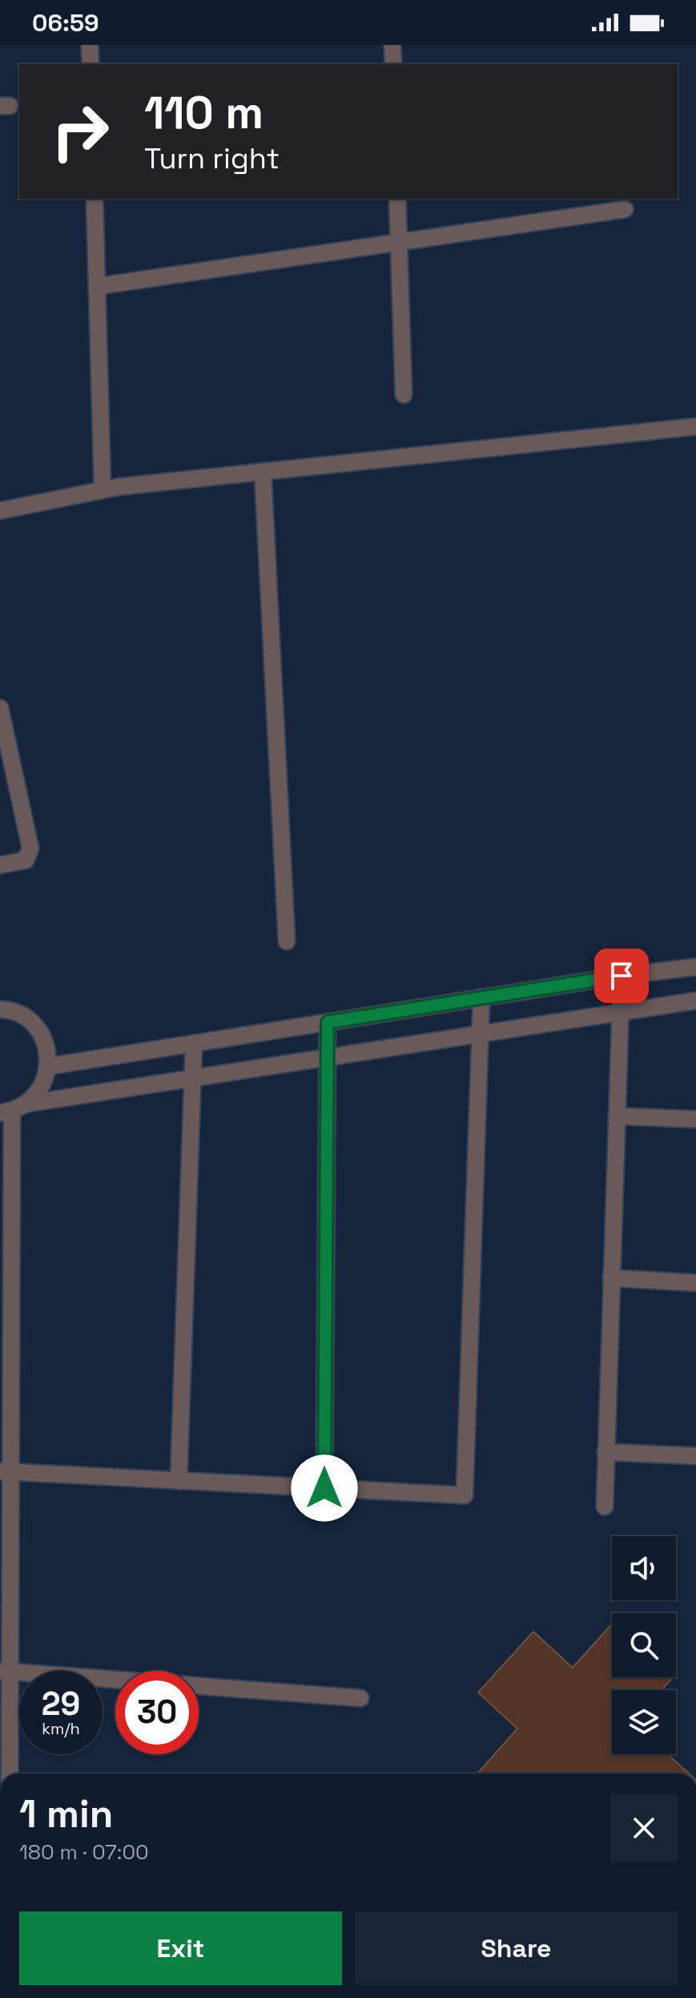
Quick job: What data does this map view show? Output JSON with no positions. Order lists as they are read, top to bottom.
{
  "page": {
    "status": "06:59",
    "turn": ["110 m", "Turn right"],
    "speed": "29 km/h",
    "limit": "30",
    "heading": ["1 min", "180 m · 07:00"],
    "buttons": ["Exit", "Share"]
  }
}
